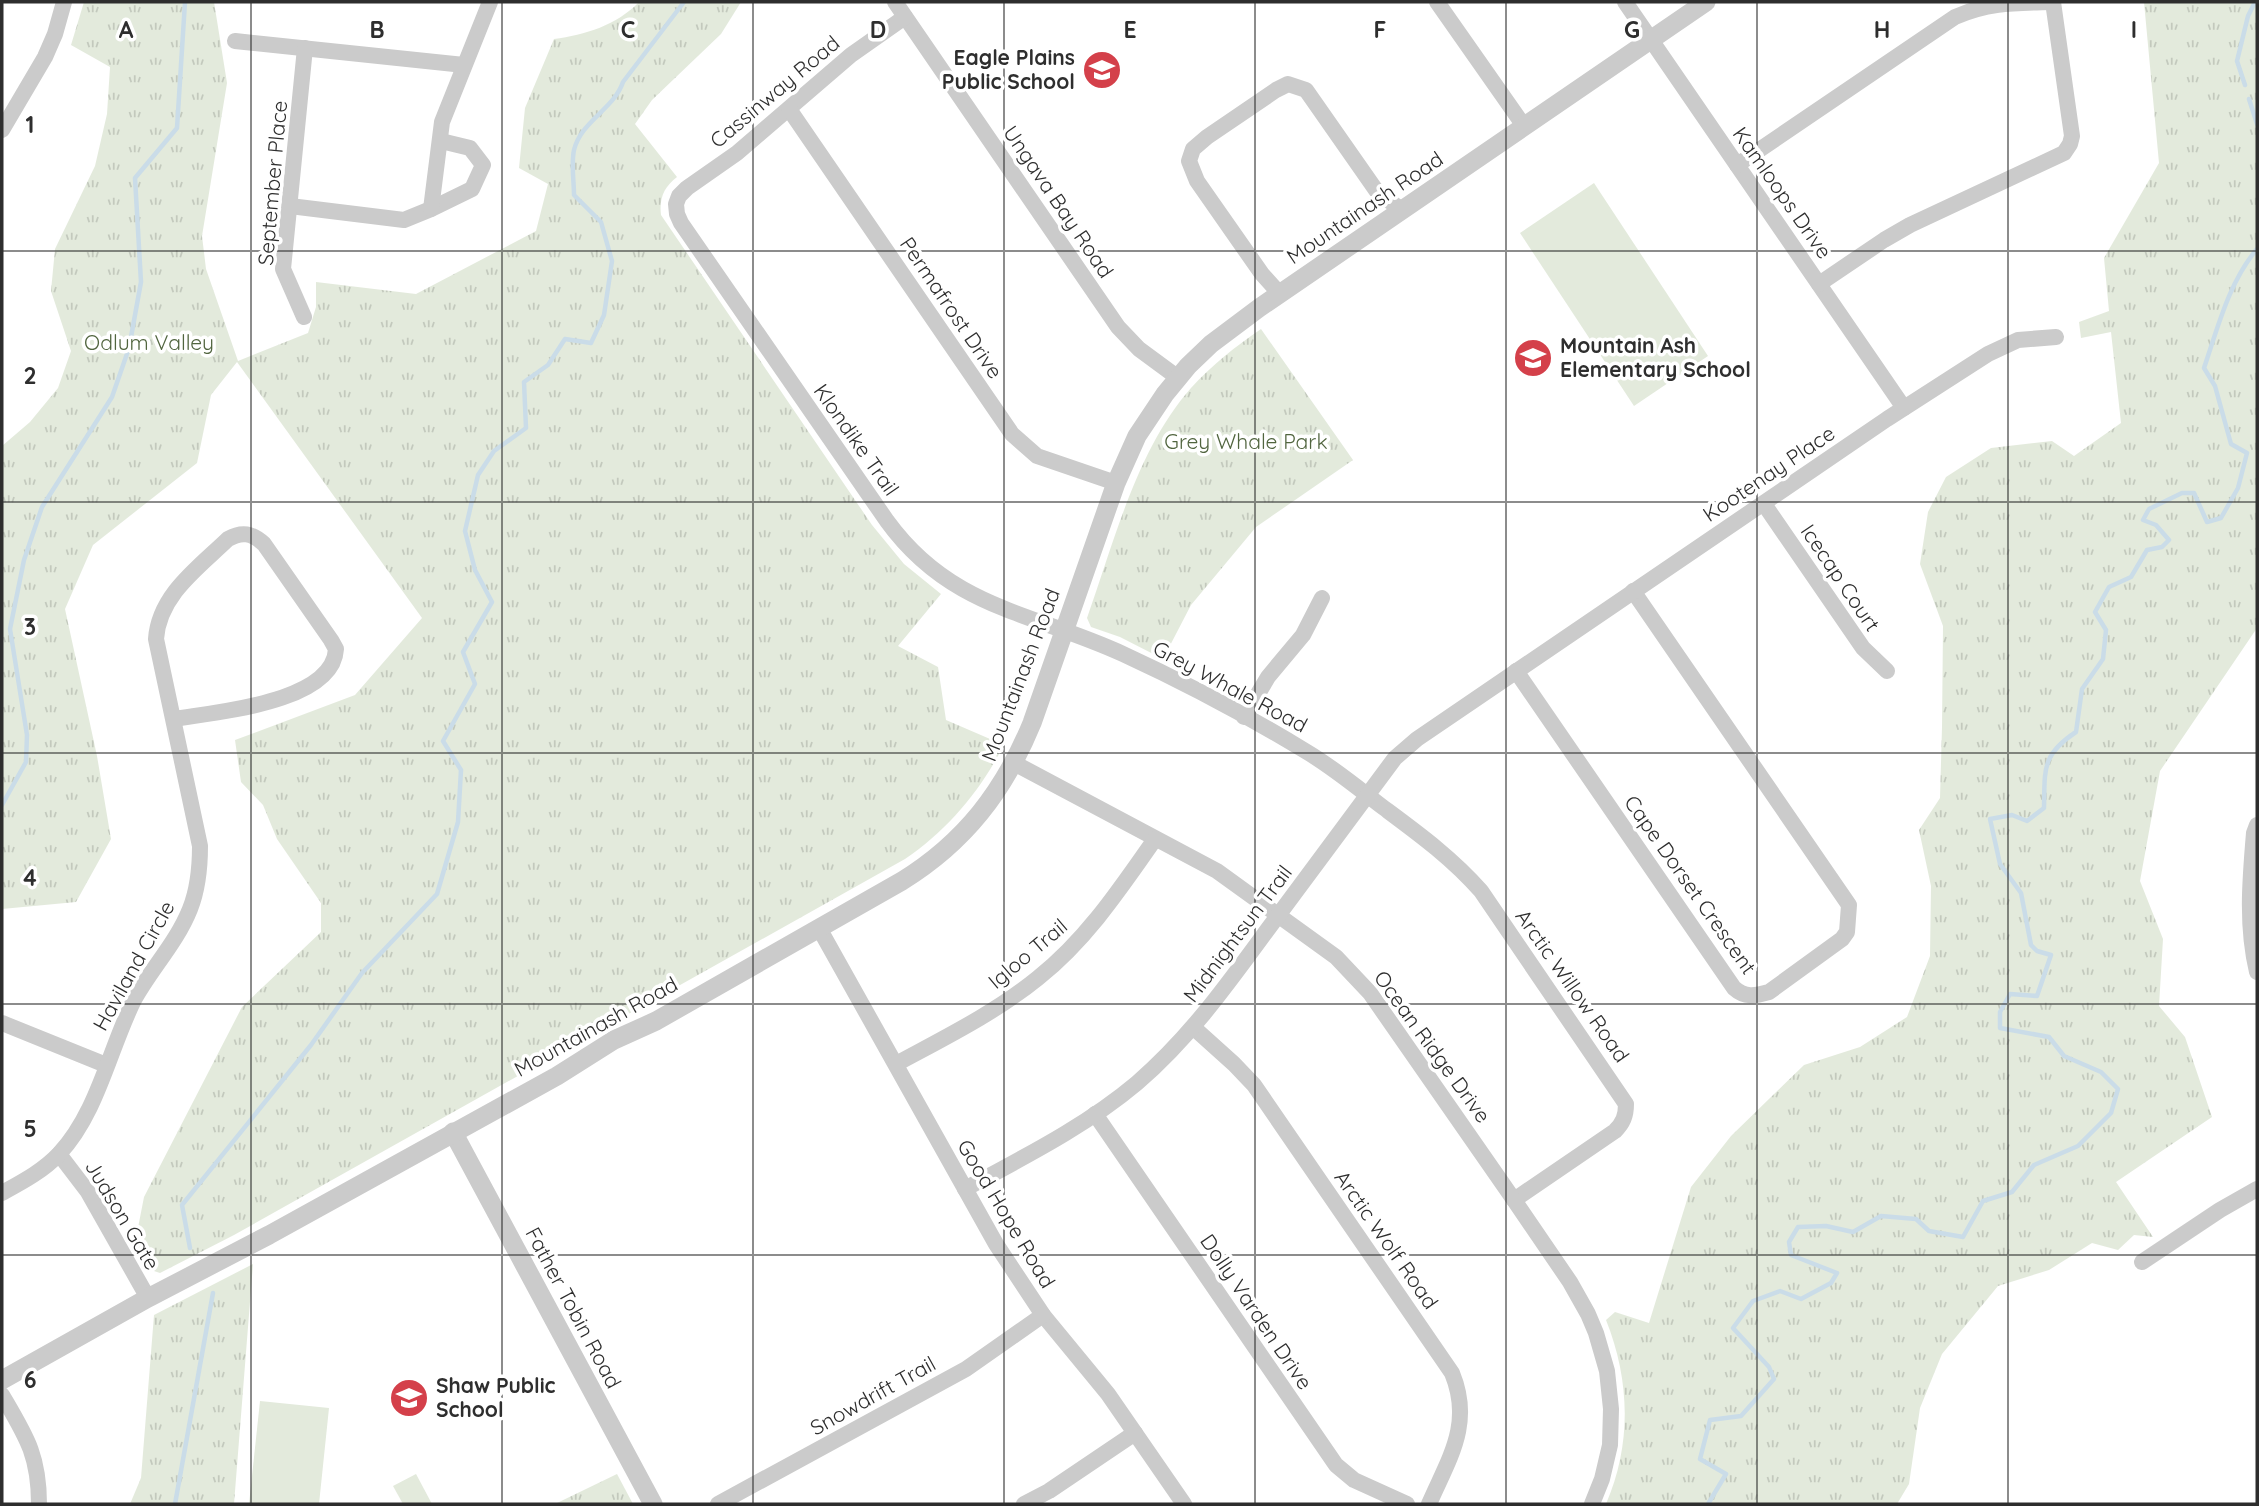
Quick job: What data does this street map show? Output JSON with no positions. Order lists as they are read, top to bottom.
{
  "streets": {
    "street": [
      "Cassinway Road",
      "September Place",
      "Kamloops Drive",
      "Ungava Bay Road",
      "Mountainash Road",
      "Permafrost Drive",
      "Klondike Trail",
      "Kootenay Place",
      "Icecap Court",
      "Grey Whale Road",
      "Cape Dorset Crescent",
      "Midnightsun Trail",
      "Igloo Trail",
      "Haviland Circle",
      "Arctic Willow Road",
      "Ocean Ridge Drive",
      "Good Hope Road",
      "Judson Gate",
      "Arctic Wolf Road",
      "Father Tobin Road",
      "Dolly Varden Drive",
      "Snowdrift Trail"
    ]
  },
  "crossings": [
    ["Cassinway Road", "Ungava Bay Road"],
    ["Cassinway Road", "Permafrost Drive"],
    ["Cassinway Road", "Klondike Trail"],
    ["Kamloops Drive", "Mountainash Road"],
    ["Kamloops Drive", "Kootenay Place"],
    ["Ungava Bay Road", "Mountainash Road"],
    ["Mountainash Road", "Permafrost Drive"],
    ["Mountainash Road", "Klondike Trail"],
    ["Mountainash Road", "Grey Whale Road"],
    ["Mountainash Road", "Ocean Ridge Drive"],
    ["Mountainash Road", "Good Hope Road"],
    ["Mountainash Road", "Judson Gate"],
    ["Mountainash Road", "Father Tobin Road"],
    ["Klondike Trail", "Grey Whale Road"],
    ["Kootenay Place", "Icecap Court"],
    ["Kootenay Place", "Cape Dorset Crescent"],
    ["Kootenay Place", "Midnightsun Trail"],
    ["Grey Whale Road", "Midnightsun Trail"],
    ["Grey Whale Road", "Arctic Willow Road"],
    ["Cape Dorset Crescent", "Midnightsun Trail"],
    ["Midnightsun Trail", "Arctic Willow Road"],
    ["Midnightsun Trail", "Ocean Ridge Drive"],
    ["Midnightsun Trail", "Good Hope Road"],
    ["Midnightsun Trail", "Arctic Wolf Road"],
    ["Midnightsun Trail", "Dolly Varden Drive"],
    ["Igloo Trail", "Ocean Ridge Drive"],
    ["Igloo Trail", "Good Hope Road"],
    ["Haviland Circle", "Judson Gate"],
    ["Arctic Willow Road", "Ocean Ridge Drive"],
    ["Good Hope Road", "Snowdrift Trail"]
  ],
  "parks": ["Odlum Valley", "Grey Whale Park"],
  "places": {
    "school or university": ["Eagle Plains Public School", "Mountain Ash Elementary School", "Shaw Public School"]
  },
  "grid": {
    "columns": [
      "A",
      "B",
      "C",
      "D",
      "E",
      "F",
      "G",
      "H",
      "I"
    ],
    "rows": [
      "1",
      "2",
      "3",
      "4",
      "5",
      "6"
    ]
  }
}
